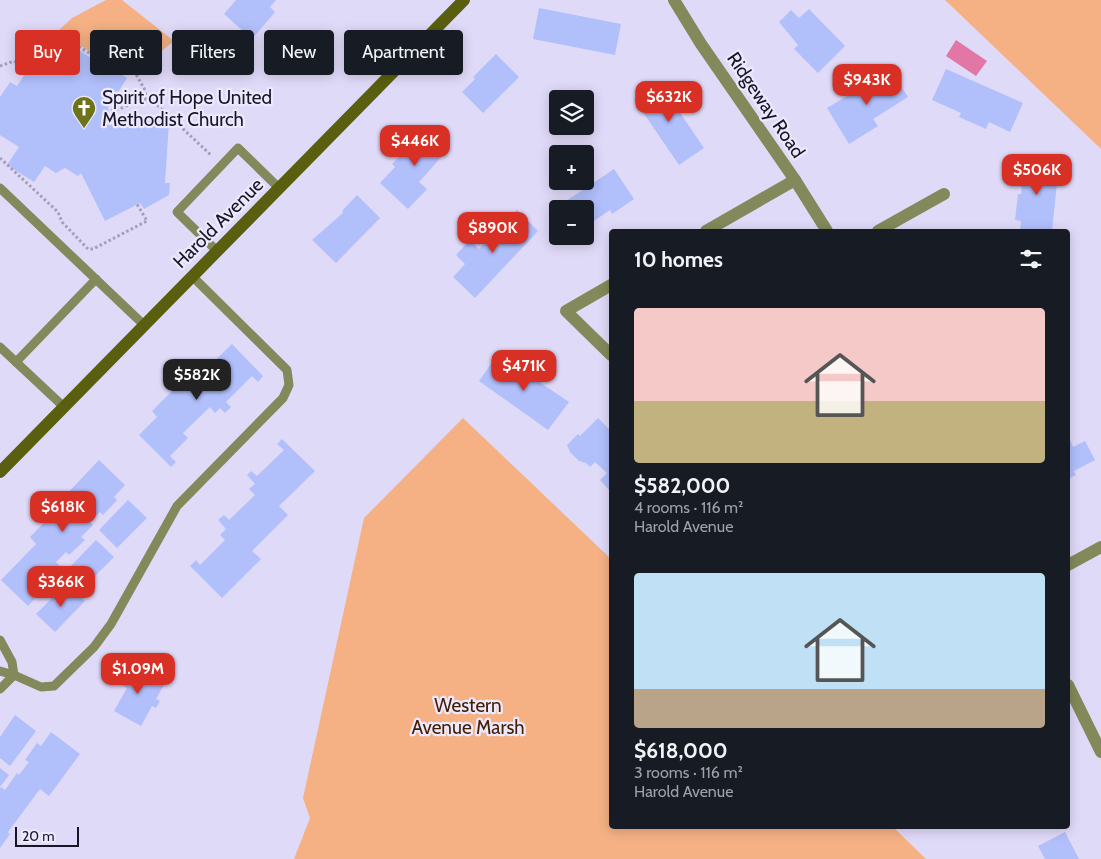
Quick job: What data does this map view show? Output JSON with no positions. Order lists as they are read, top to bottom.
{
  "streets": {
    "street": ["Ridgeway Road", "Harold Avenue"]
  },
  "parks": ["Western Avenue Marsh"],
  "places": {
    "church": ["Spirit of Hope United Methodist Church"]
  },
  "scale_bar": "20 m",
  "page": {
    "chip": [
      "Buy",
      "Rent",
      "Filters",
      "New",
      "Apartment"
    ],
    "price": [
      "$943K",
      "$632K",
      "$446K",
      "$506K",
      "$890K",
      "$471K",
      "$582K",
      "$618K",
      "$366K",
      "$1.09M"
    ],
    "map_buttons": ["+", "−"],
    "heading": "10 homes",
    "list": [
      {
        "name": "$582,000",
        "note": "4 rooms · 116 m² · Harold Avenue"
      },
      {
        "name": "$618,000",
        "note": "3 rooms · 116 m² · Harold Avenue"
      }
    ],
    "scale": "20 m"
  }
}
